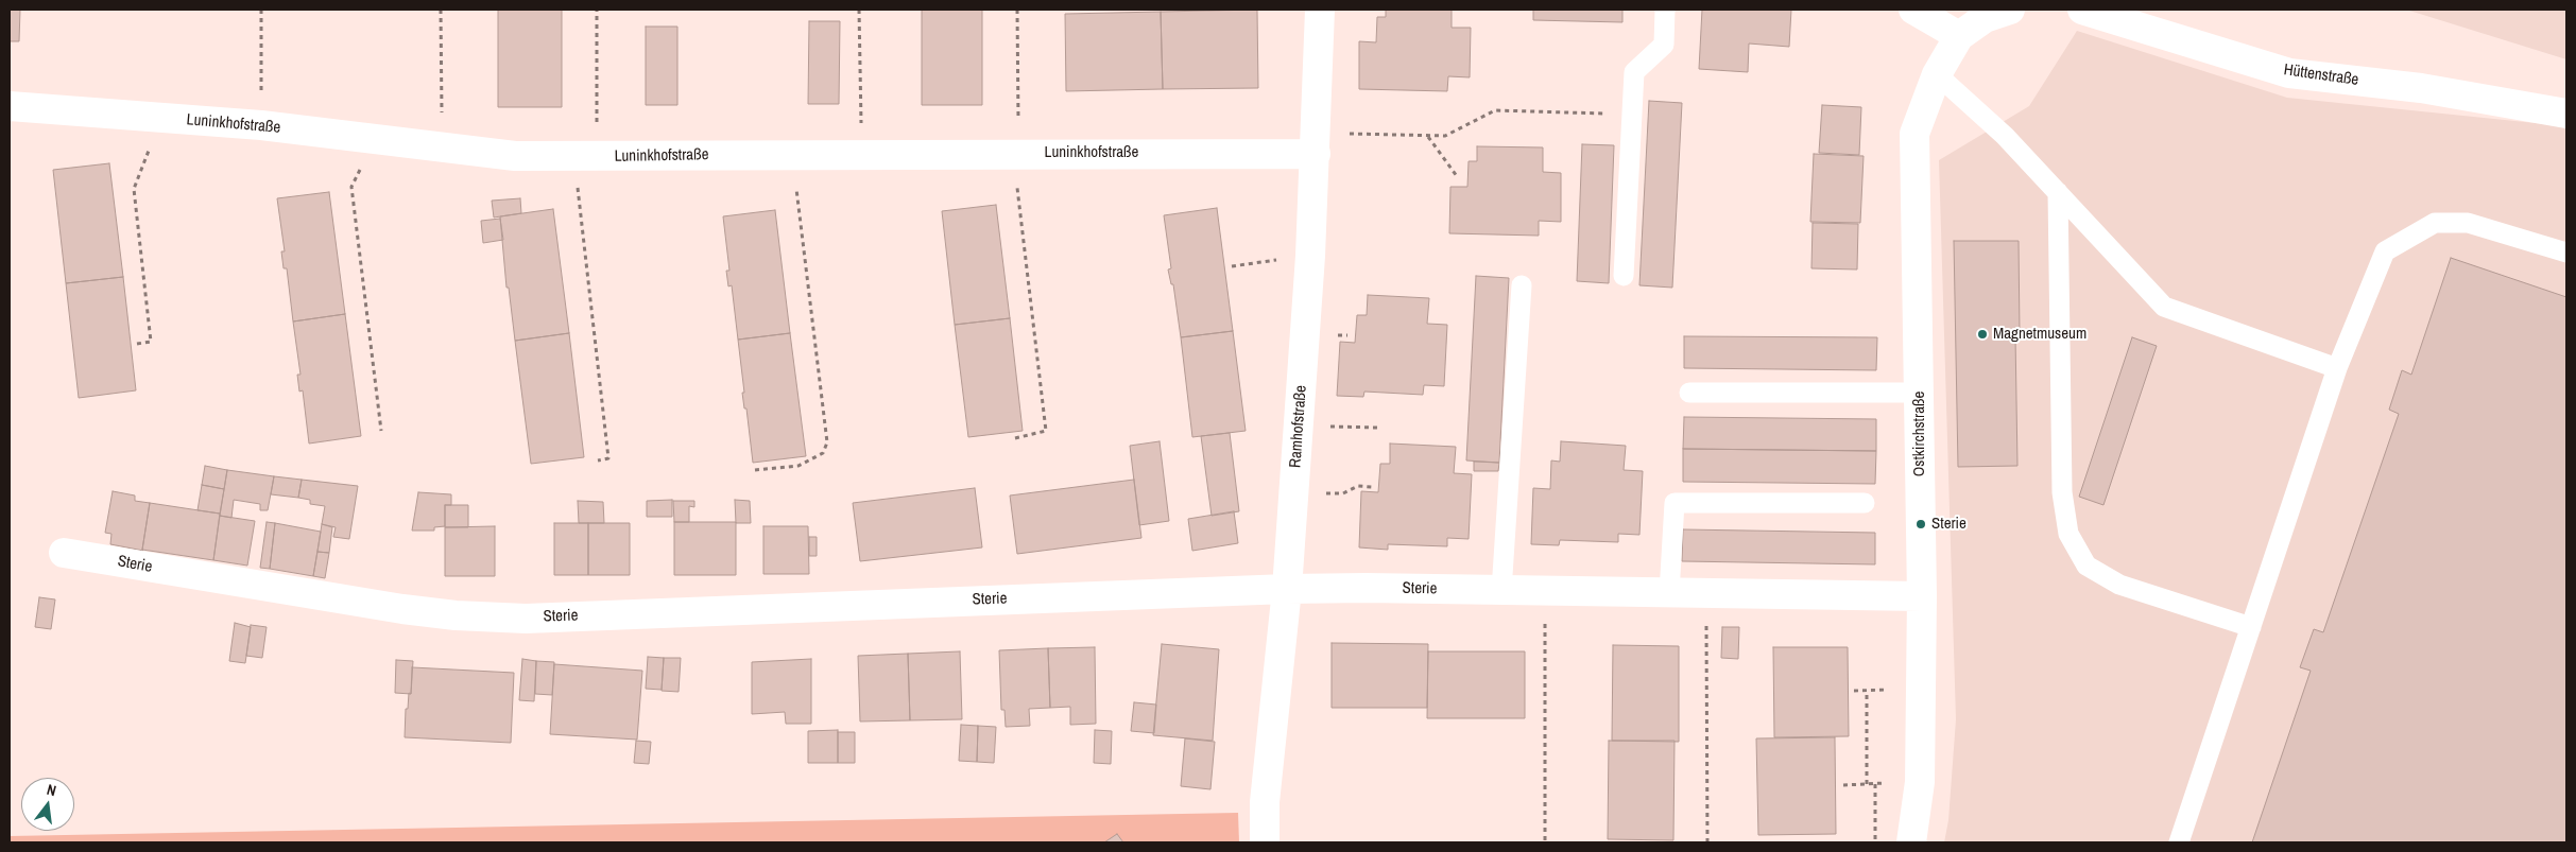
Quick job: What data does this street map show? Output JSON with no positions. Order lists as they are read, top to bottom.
{
  "streets": {
    "street": [
      "Hüttenstraße",
      "Luninkhofstraße",
      "Ramhofstraße",
      "Ostkirchstraße",
      "Sterie"
    ]
  },
  "crossings": [
    ["Luninkhofstraße", "Ramhofstraße"],
    ["Ramhofstraße", "Sterie"],
    ["Ostkirchstraße", "Sterie"]
  ],
  "places": ["Magnetmuseum", "Sterie"],
  "north": "top"
}
